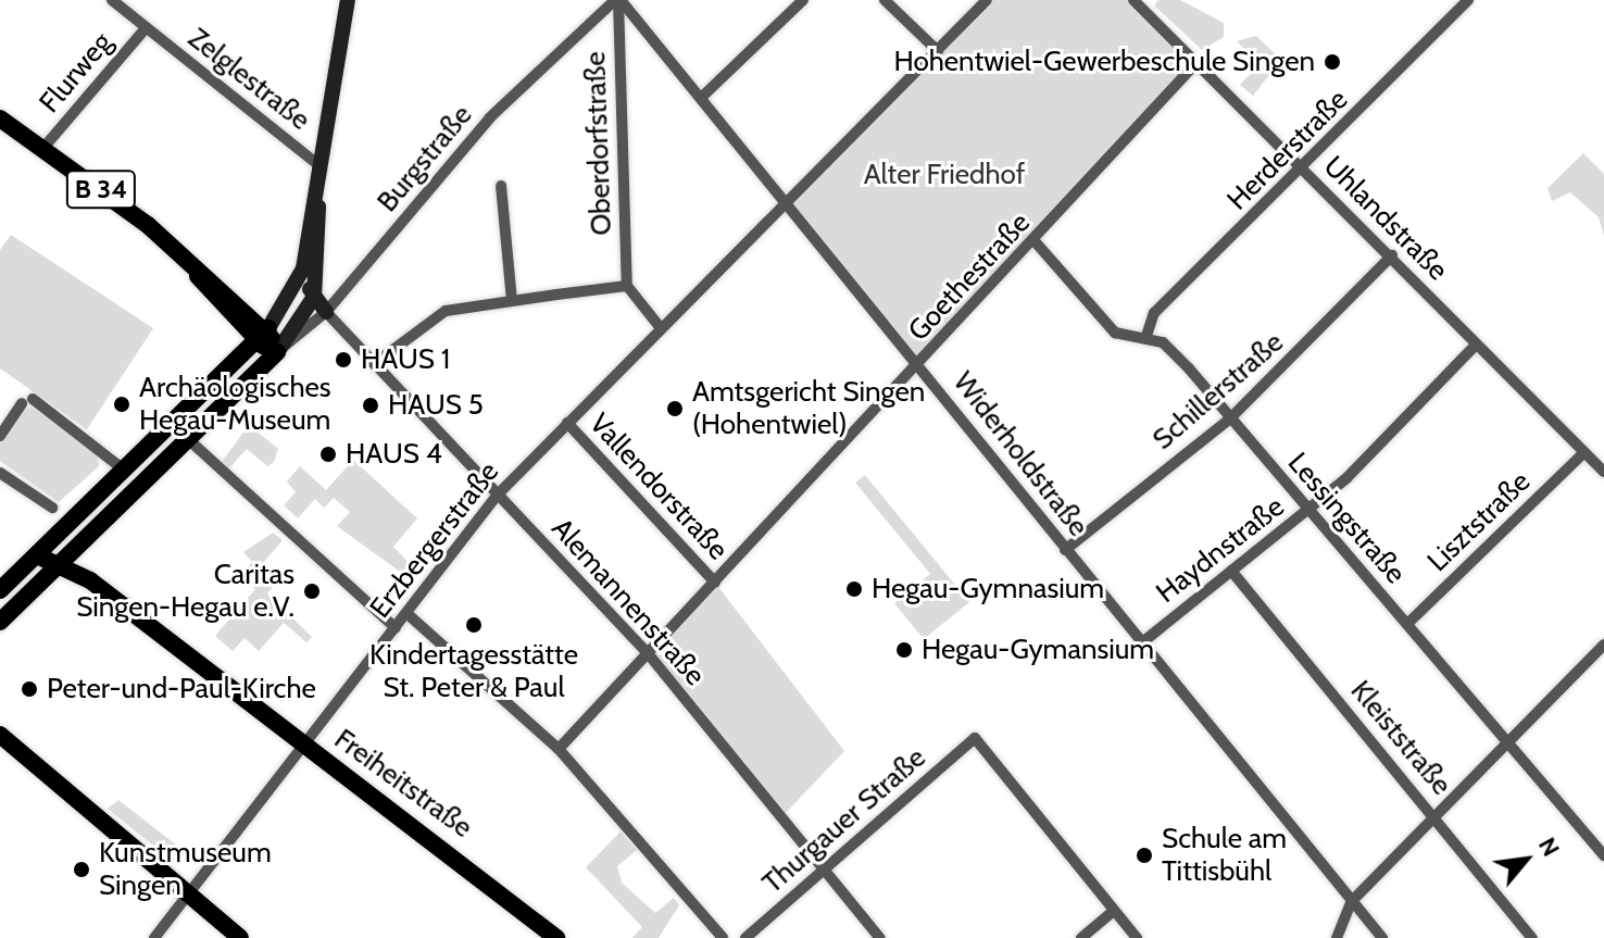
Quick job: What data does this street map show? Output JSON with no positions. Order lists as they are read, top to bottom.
{
  "streets": {
    "main road": ["B 34", "Freiheitstraße"],
    "street": [
      "Flurweg",
      "Zelglestraße",
      "Oberdorfstraße",
      "Herderstraße",
      "Burgstraße",
      "Uhlandstraße",
      "Goethestraße",
      "Schillerstraße",
      "Widerholdstraße",
      "Vallendorstraße",
      "Lessingstraße",
      "Lisztstraße",
      "Erzbergerstraße",
      "Haydnstraße",
      "Alemannenstraße",
      "Kleiststraße",
      "Thurgauer Straße"
    ]
  },
  "crossings": [
    ["Flurweg", "Zelglestraße"],
    ["Flurweg", "B 34"],
    ["Oberdorfstraße", "Burgstraße"],
    ["Oberdorfstraße", "Widerholdstraße"],
    ["Herderstraße", "Uhlandstraße"],
    ["Herderstraße", "Lessingstraße"],
    ["Burgstraße", "B 34"],
    ["Burgstraße", "Widerholdstraße"],
    ["Burgstraße", "Alemannenstraße"],
    ["Uhlandstraße", "Goethestraße"],
    ["Uhlandstraße", "Schillerstraße"],
    ["Uhlandstraße", "Lisztstraße"],
    ["Uhlandstraße", "Haydnstraße"],
    ["Goethestraße", "Widerholdstraße"],
    ["Goethestraße", "Vallendorstraße"],
    ["Goethestraße", "Lessingstraße"],
    ["Goethestraße", "Alemannenstraße"],
    ["Schillerstraße", "Widerholdstraße"],
    ["Schillerstraße", "Lessingstraße"],
    ["Widerholdstraße", "Erzbergerstraße"],
    ["Widerholdstraße", "Haydnstraße"],
    ["Vallendorstraße", "Erzbergerstraße"],
    ["Lessingstraße", "Lisztstraße"],
    ["Lessingstraße", "Haydnstraße"],
    ["Erzbergerstraße", "Alemannenstraße"],
    ["Erzbergerstraße", "Freiheitstraße"],
    ["Haydnstraße", "Kleiststraße"],
    ["Alemannenstraße", "Thurgauer Straße"]
  ],
  "parks": ["Alter Friedhof"],
  "places": [
    "Hohentwiel-Gewerbeschule Singen",
    "HAUS 1",
    "Archäologisches Hegau-Museum",
    "HAUS 5",
    "Amtsgericht Singen (Hohentwiel)",
    "HAUS 4",
    "Hegau-Gymnasium",
    "Caritas Singen-Hegau e.V.",
    "Kindertagesstätte St. Peter & Paul",
    "Hegau-Gymansium",
    "Peter-und-Paul-Kirche",
    "Schule am Tittisbühl",
    "Kunstmuseum Singen"
  ],
  "north": "top right"
}
